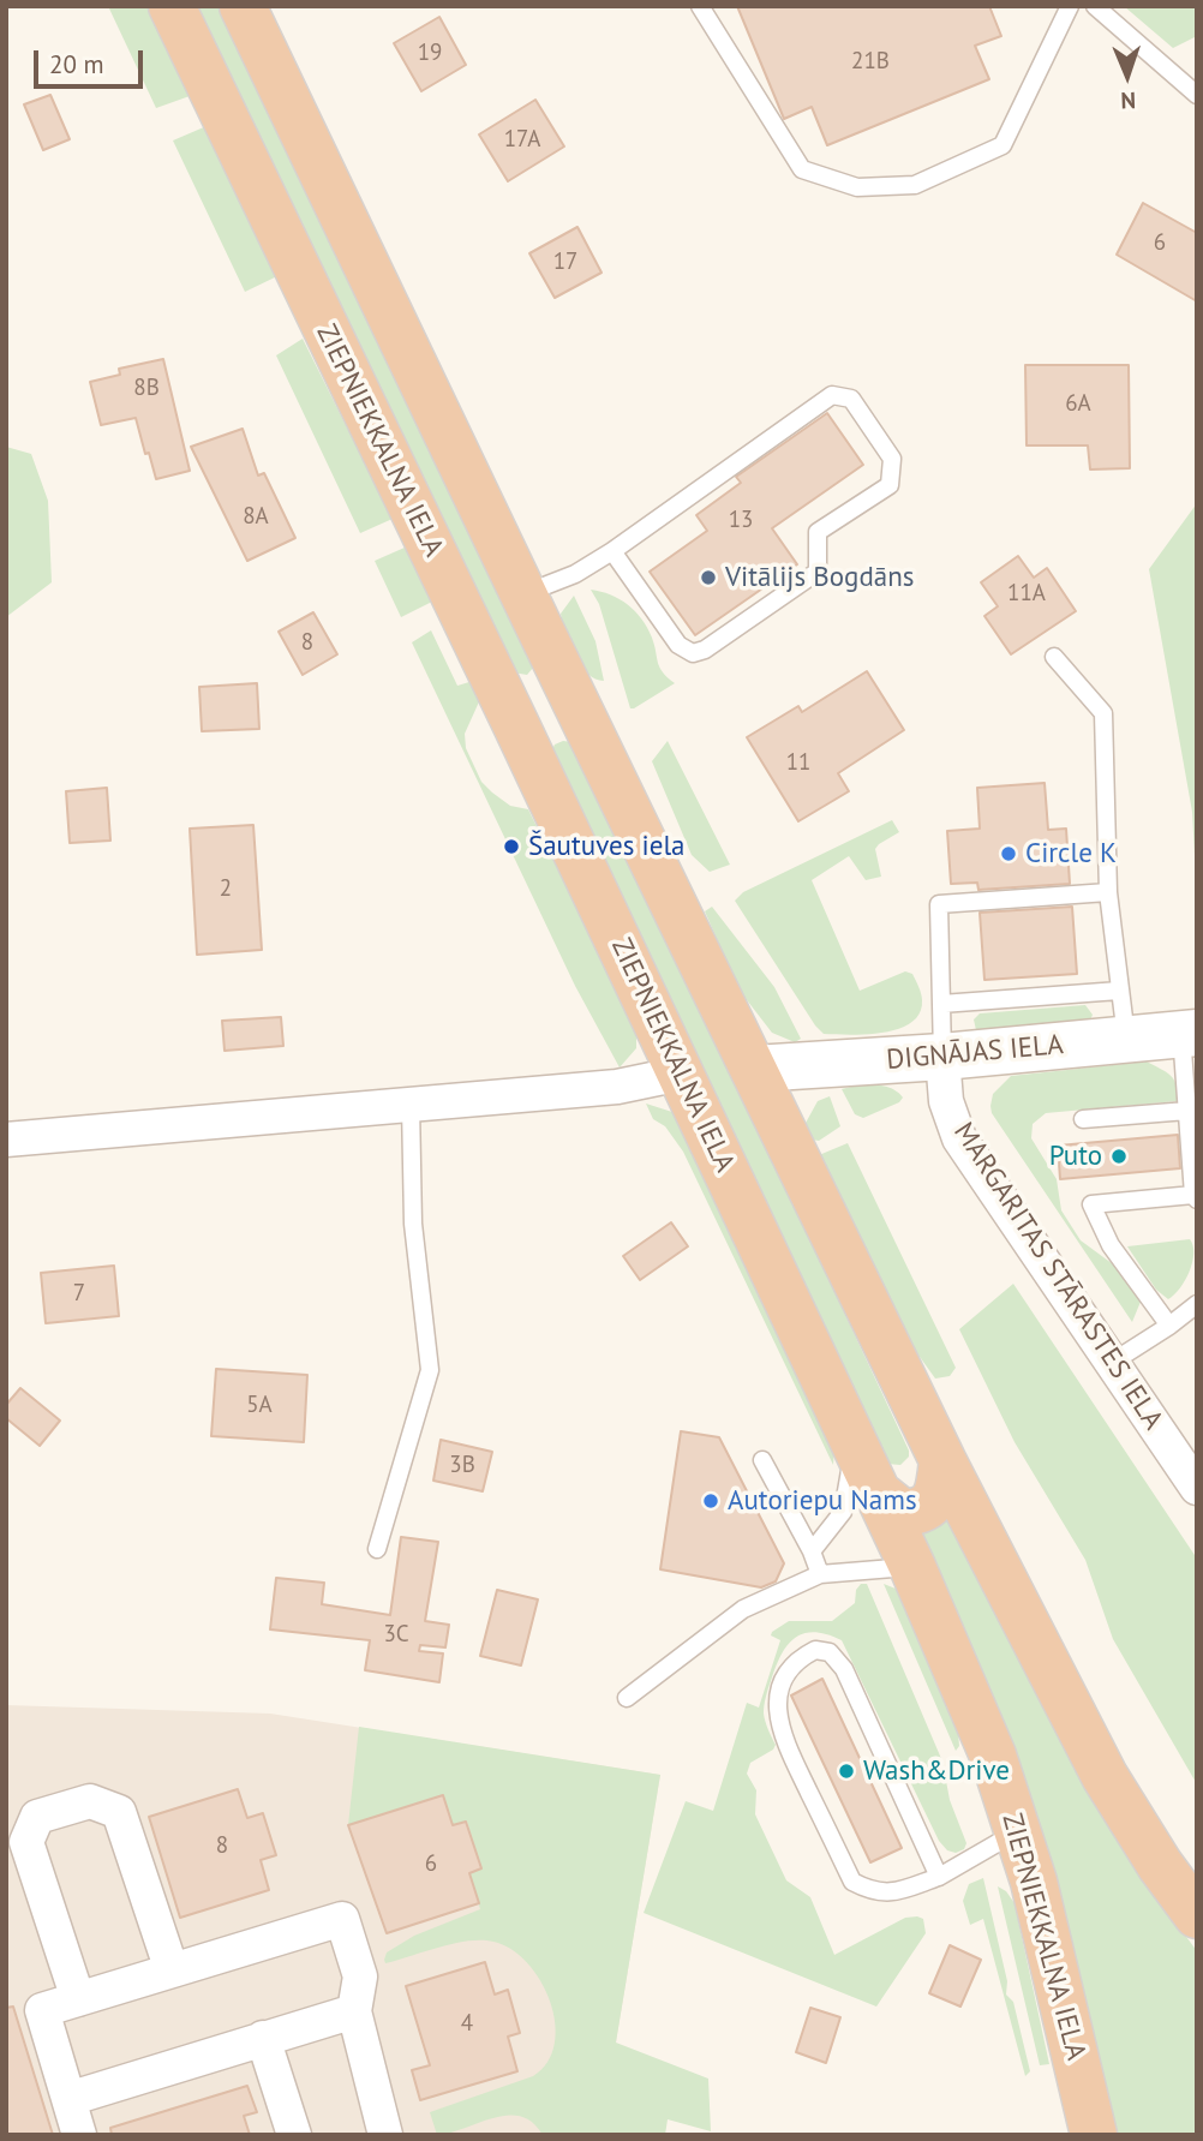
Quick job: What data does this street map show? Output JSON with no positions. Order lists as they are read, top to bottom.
{
  "streets": {
    "highway": ["ZIEPNIEKKALNA IELA"],
    "main road": ["DIGNĀJAS IELA"],
    "street": ["MARGARITAS STĀRASTES IELA"]
  },
  "crossings": [
    ["DIGNĀJAS IELA", "MARGARITAS STĀRASTES IELA"]
  ],
  "places": [
    "Vitālijs Bogdāns",
    "Šautuves iela",
    "Circle K",
    "Puto",
    "Autoriepu Nams",
    "Wash&Drive"
  ],
  "house_numbers": [
    "19",
    "21B",
    "17A",
    "6",
    "17",
    "8B",
    "6A",
    "8A",
    "13",
    "11A",
    "8",
    "11",
    "2",
    "7",
    "5A",
    "3B",
    "3C",
    "8",
    "6",
    "4"
  ],
  "scale_bar": "20 m",
  "north": "bottom"
}
